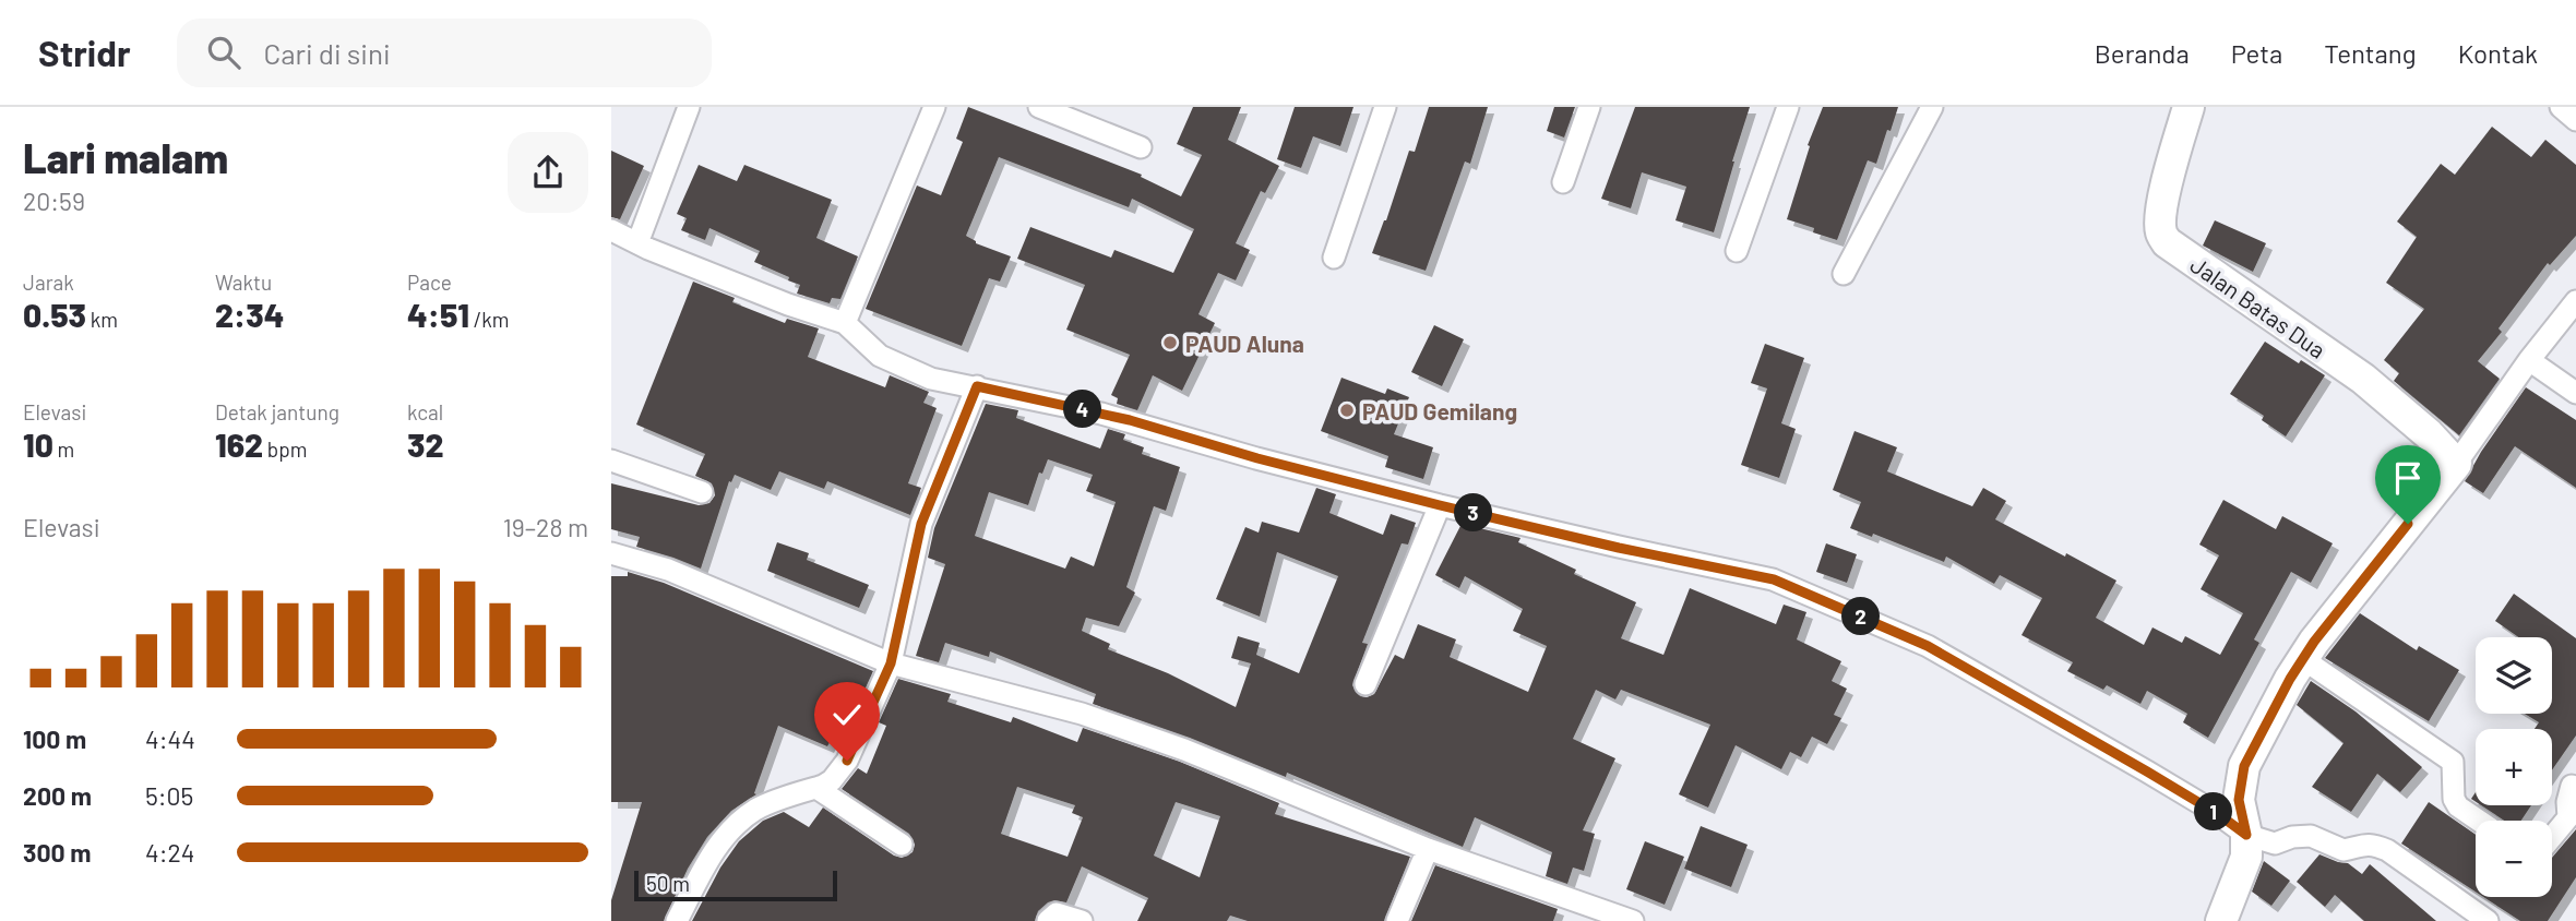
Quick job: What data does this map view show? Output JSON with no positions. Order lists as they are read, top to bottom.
{
  "streets": {
    "street": ["Jalan Batas Dua"]
  },
  "places": ["PAUD Aluna", "PAUD Gemilang"],
  "scale_bar": "50 m",
  "page": {
    "header": "Stridr",
    "search": "Cari di sini",
    "nav": [
      "Beranda",
      "Peta",
      "Tentang",
      "Kontak"
    ],
    "heading": ["Lari malam", "20:59"],
    "stats": [
      ["Jarak", "0.53 km"],
      ["Waktu", "2:34"],
      ["Pace", "4:51 /km"],
      ["Elevasi", "10 m"],
      ["Detak jantung", "162 bpm"],
      ["kcal", "32"]
    ],
    "pins": [
      "4",
      "3",
      "2",
      "1"
    ],
    "chart": ["Elevasi", "19–28 m"],
    "map_buttons": ["+", "−"],
    "list": [
      {
        "name": "100 m",
        "note": "4:44"
      },
      {
        "name": "200 m",
        "note": "5:05"
      },
      {
        "name": "300 m",
        "note": "4:24"
      }
    ],
    "scale": "50 m"
  }
}
